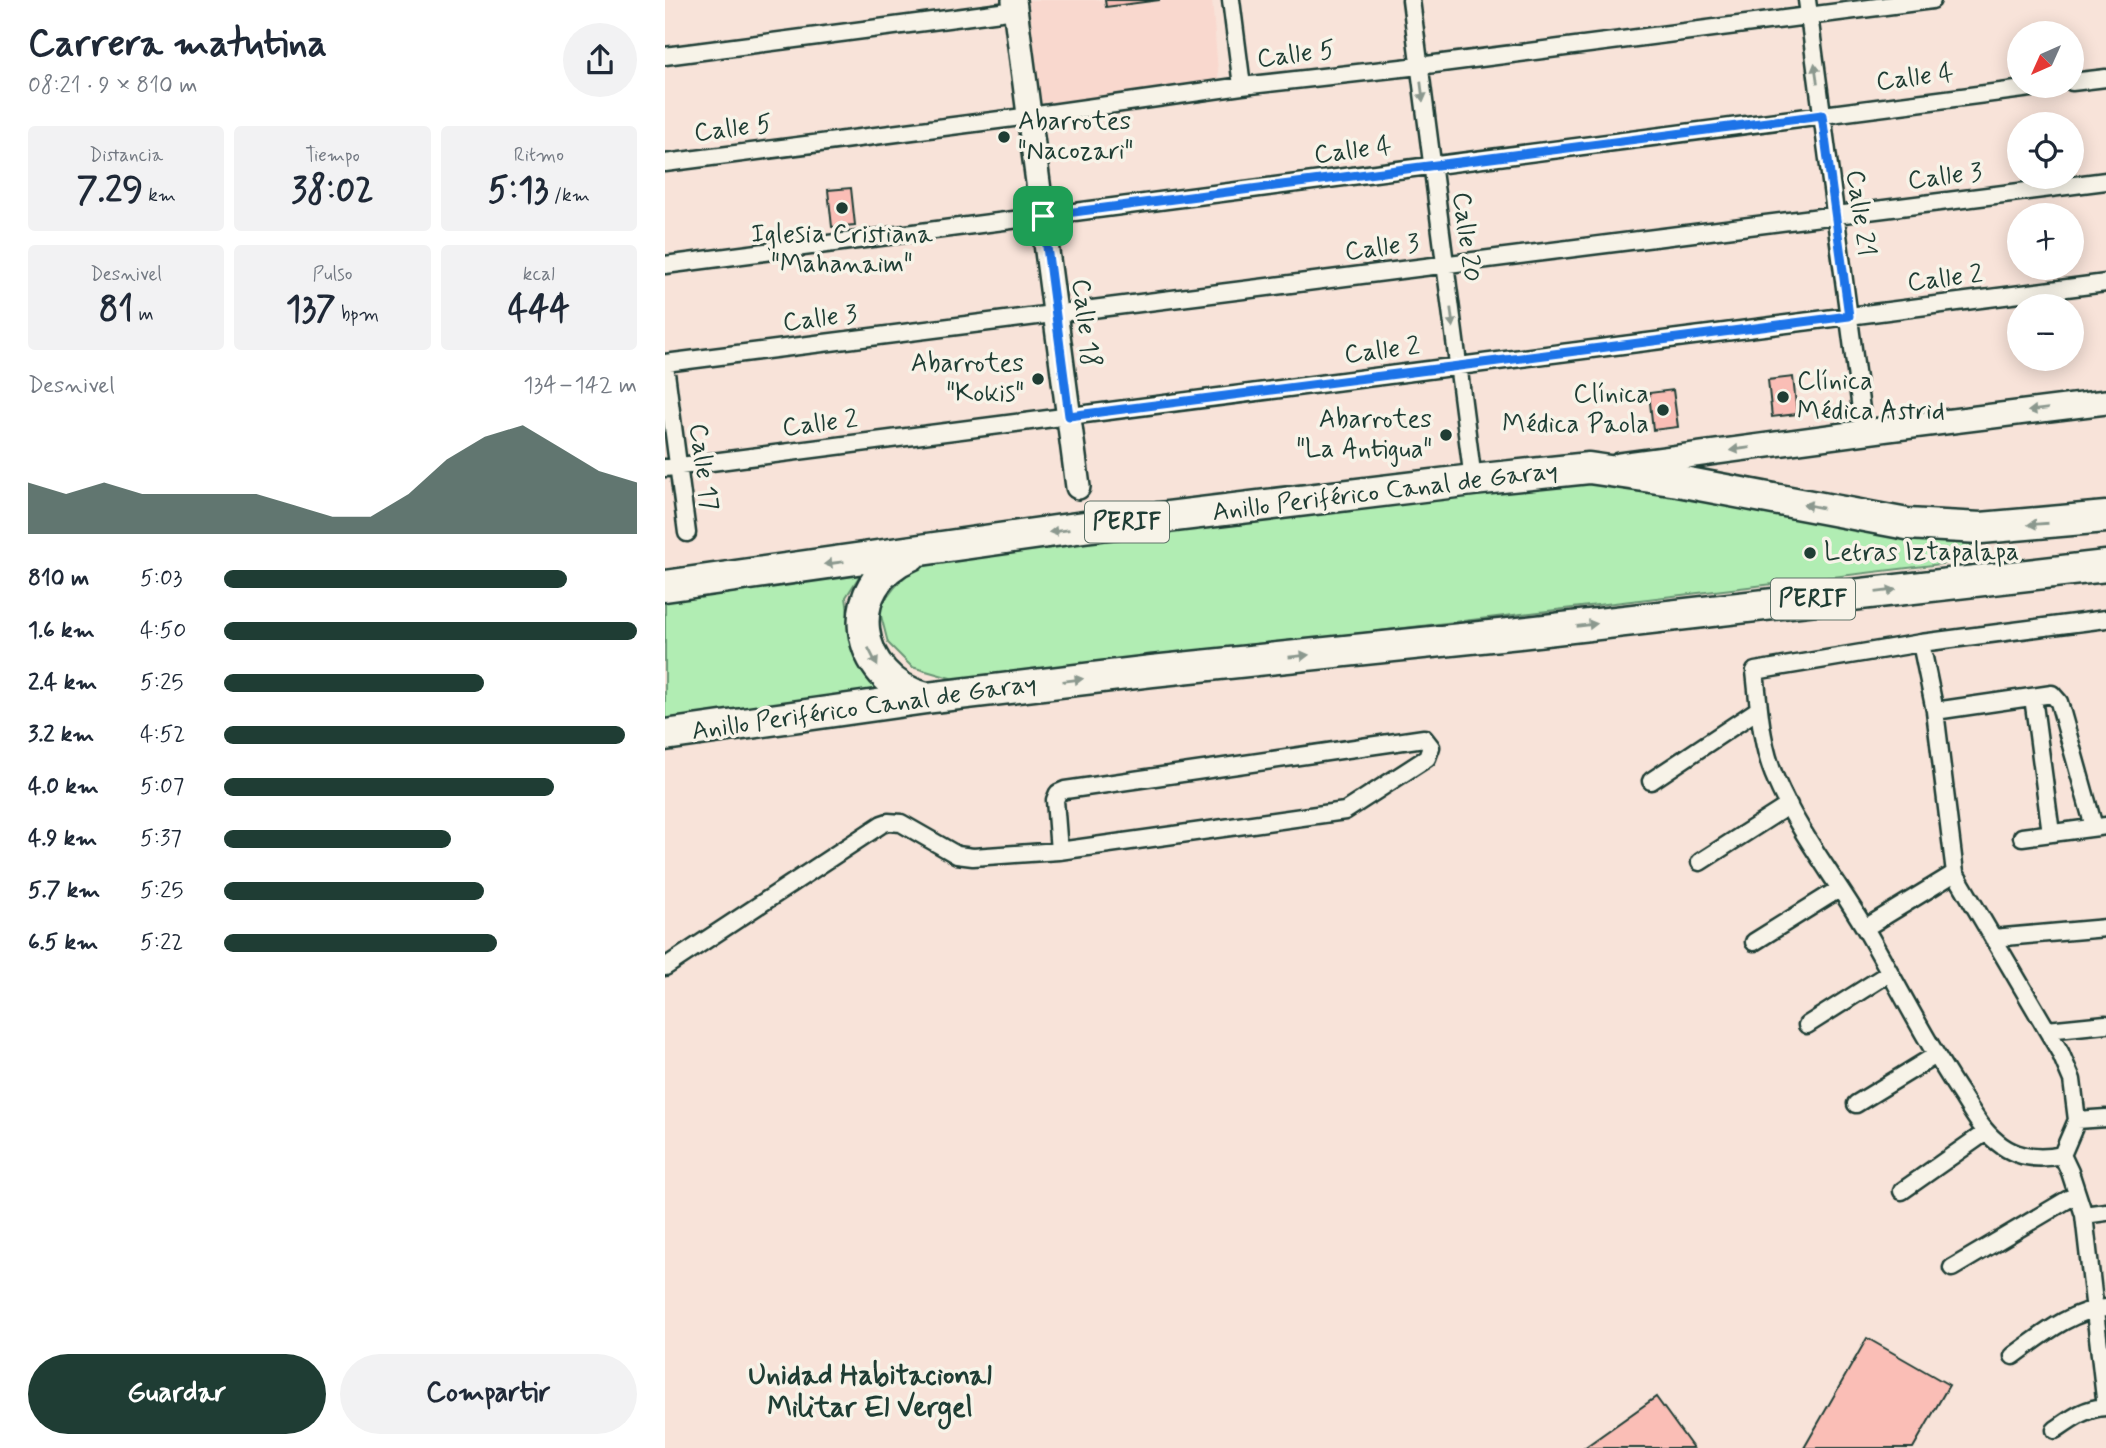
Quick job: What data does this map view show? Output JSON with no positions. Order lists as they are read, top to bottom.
{
  "streets": {
    "highway": ["Anillo Periférico Canal de Garay", "PERIF"],
    "main road": ["Calle 18"],
    "street": [
      "Calle 5",
      "Calle 4",
      "Calle 3",
      "Calle 21",
      "Calle 20",
      "Calle 2",
      "Calle 17"
    ]
  },
  "crossings": [
    ["Calle 5", "Calle 21"],
    ["Calle 5", "Calle 20"],
    ["Calle 5", "Calle 18"],
    ["Calle 4", "Calle 21"],
    ["Calle 4", "Calle 20"],
    ["Calle 4", "Calle 18"],
    ["Calle 3", "Calle 21"],
    ["Calle 3", "Calle 20"],
    ["Calle 3", "Calle 18"],
    ["Calle 3", "Calle 17"],
    ["Calle 21", "Calle 2"],
    ["Calle 21", "Anillo Periférico Canal de Garay"],
    ["Calle 20", "Calle 2"],
    ["Calle 20", "Anillo Periférico Canal de Garay"],
    ["Calle 2", "Calle 18"],
    ["Calle 2", "Calle 17"],
    ["Anillo Periférico Canal de Garay", "PERIF"]
  ],
  "one_way": ["Calle 20"],
  "districts": ["Unidad Habitacional Militar El Vergel"],
  "places": [
    "Abarrotes \"Nacozari\"",
    "Iglesia Cristiana \"Mahanaim\"",
    "Abarrotes \"Kokis\"",
    "Clínica Médica Astrid",
    "Clínica Médica Paola",
    "Abarrotes \"La Antigua\"",
    "Letras Iztapalapa"
  ],
  "north": "bottom left",
  "page": {
    "heading": ["Carrera matutina", "08:21 · 9 × 810 m"],
    "map_buttons": ["+", "−"],
    "stats": [
      ["Distancia", "7.29 km"],
      ["Tiempo", "38:02"],
      ["Ritmo", "5:13 /km"],
      ["Desnivel", "81 m"],
      ["Pulso", "137 bpm"],
      ["kcal", "444"]
    ],
    "chart": ["Desnivel", "134–142 m"],
    "list": [
      {
        "name": "810 m",
        "note": "5:03"
      },
      {
        "name": "1.6 km",
        "note": "4:50"
      },
      {
        "name": "2.4 km",
        "note": "5:25"
      },
      {
        "name": "3.2 km",
        "note": "4:52"
      },
      {
        "name": "4.0 km",
        "note": "5:07"
      },
      {
        "name": "4.9 km",
        "note": "5:37"
      },
      {
        "name": "5.7 km",
        "note": "5:25"
      },
      {
        "name": "6.5 km",
        "note": "5:22"
      }
    ],
    "buttons": ["Guardar", "Compartir"]
  }
}
